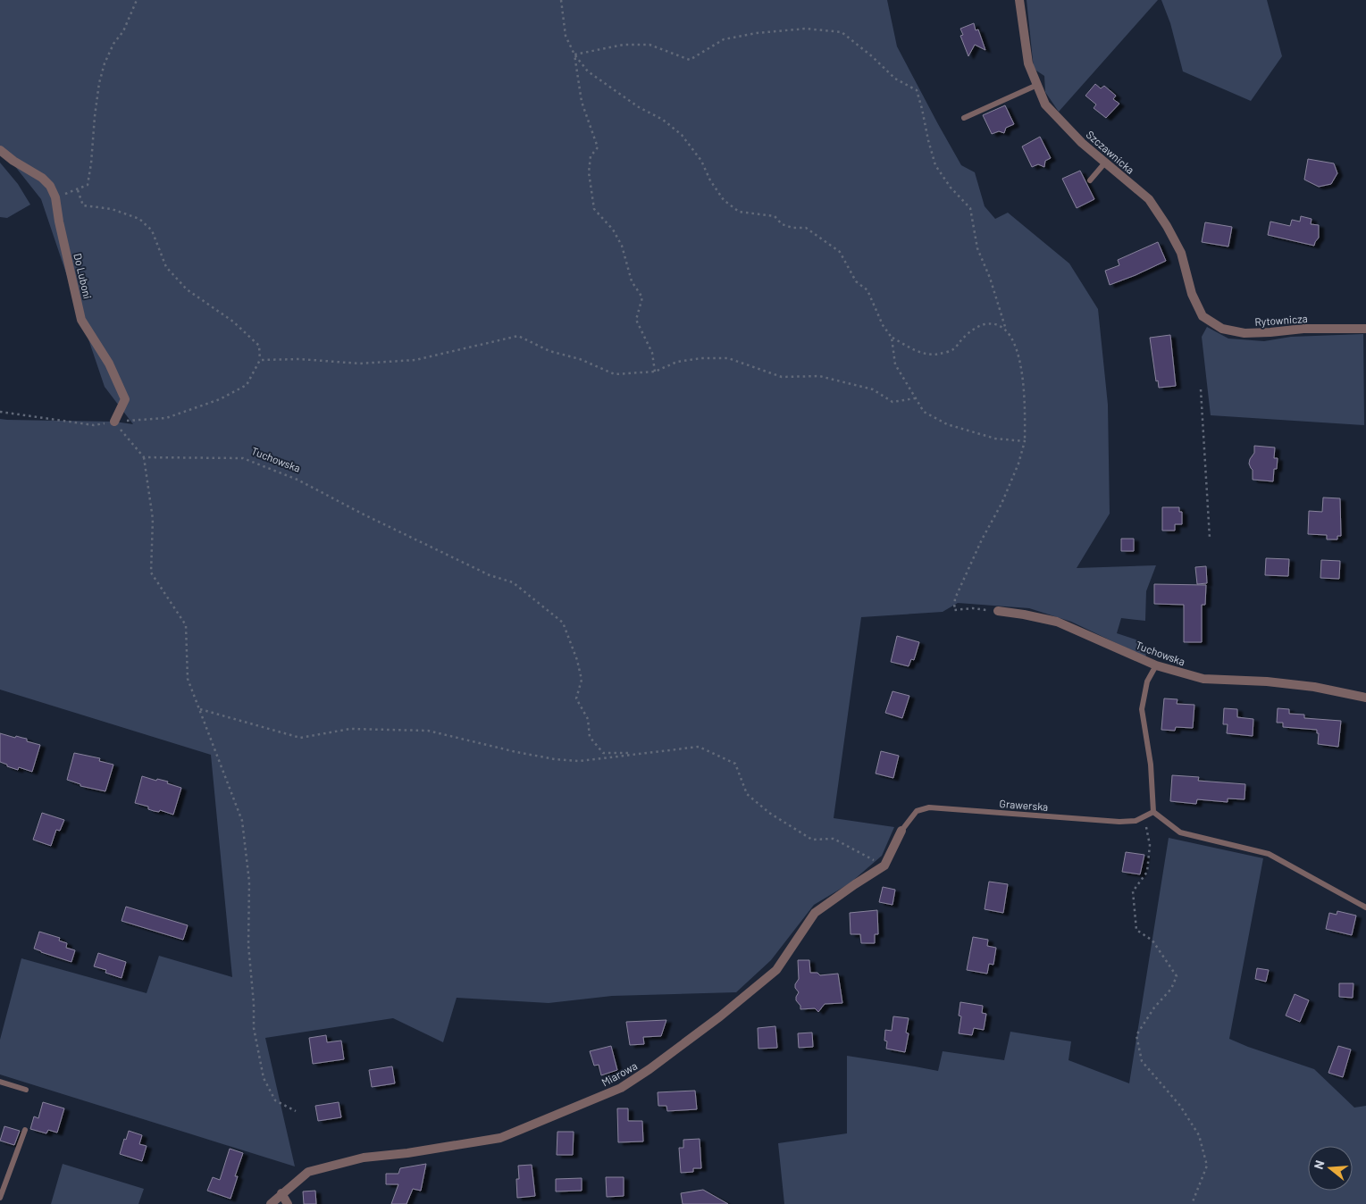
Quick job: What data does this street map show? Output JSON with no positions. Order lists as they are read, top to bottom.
{
  "streets": {
    "street": [
      "Szczawnicka",
      "Do Luboni",
      "Rytownicza",
      "Tuchowska",
      "Miarowa"
    ],
    "lane": ["Grawerska"]
  },
  "crossings": [
    ["Szczawnicka", "Rytownicza"]
  ],
  "north": "left"
}
